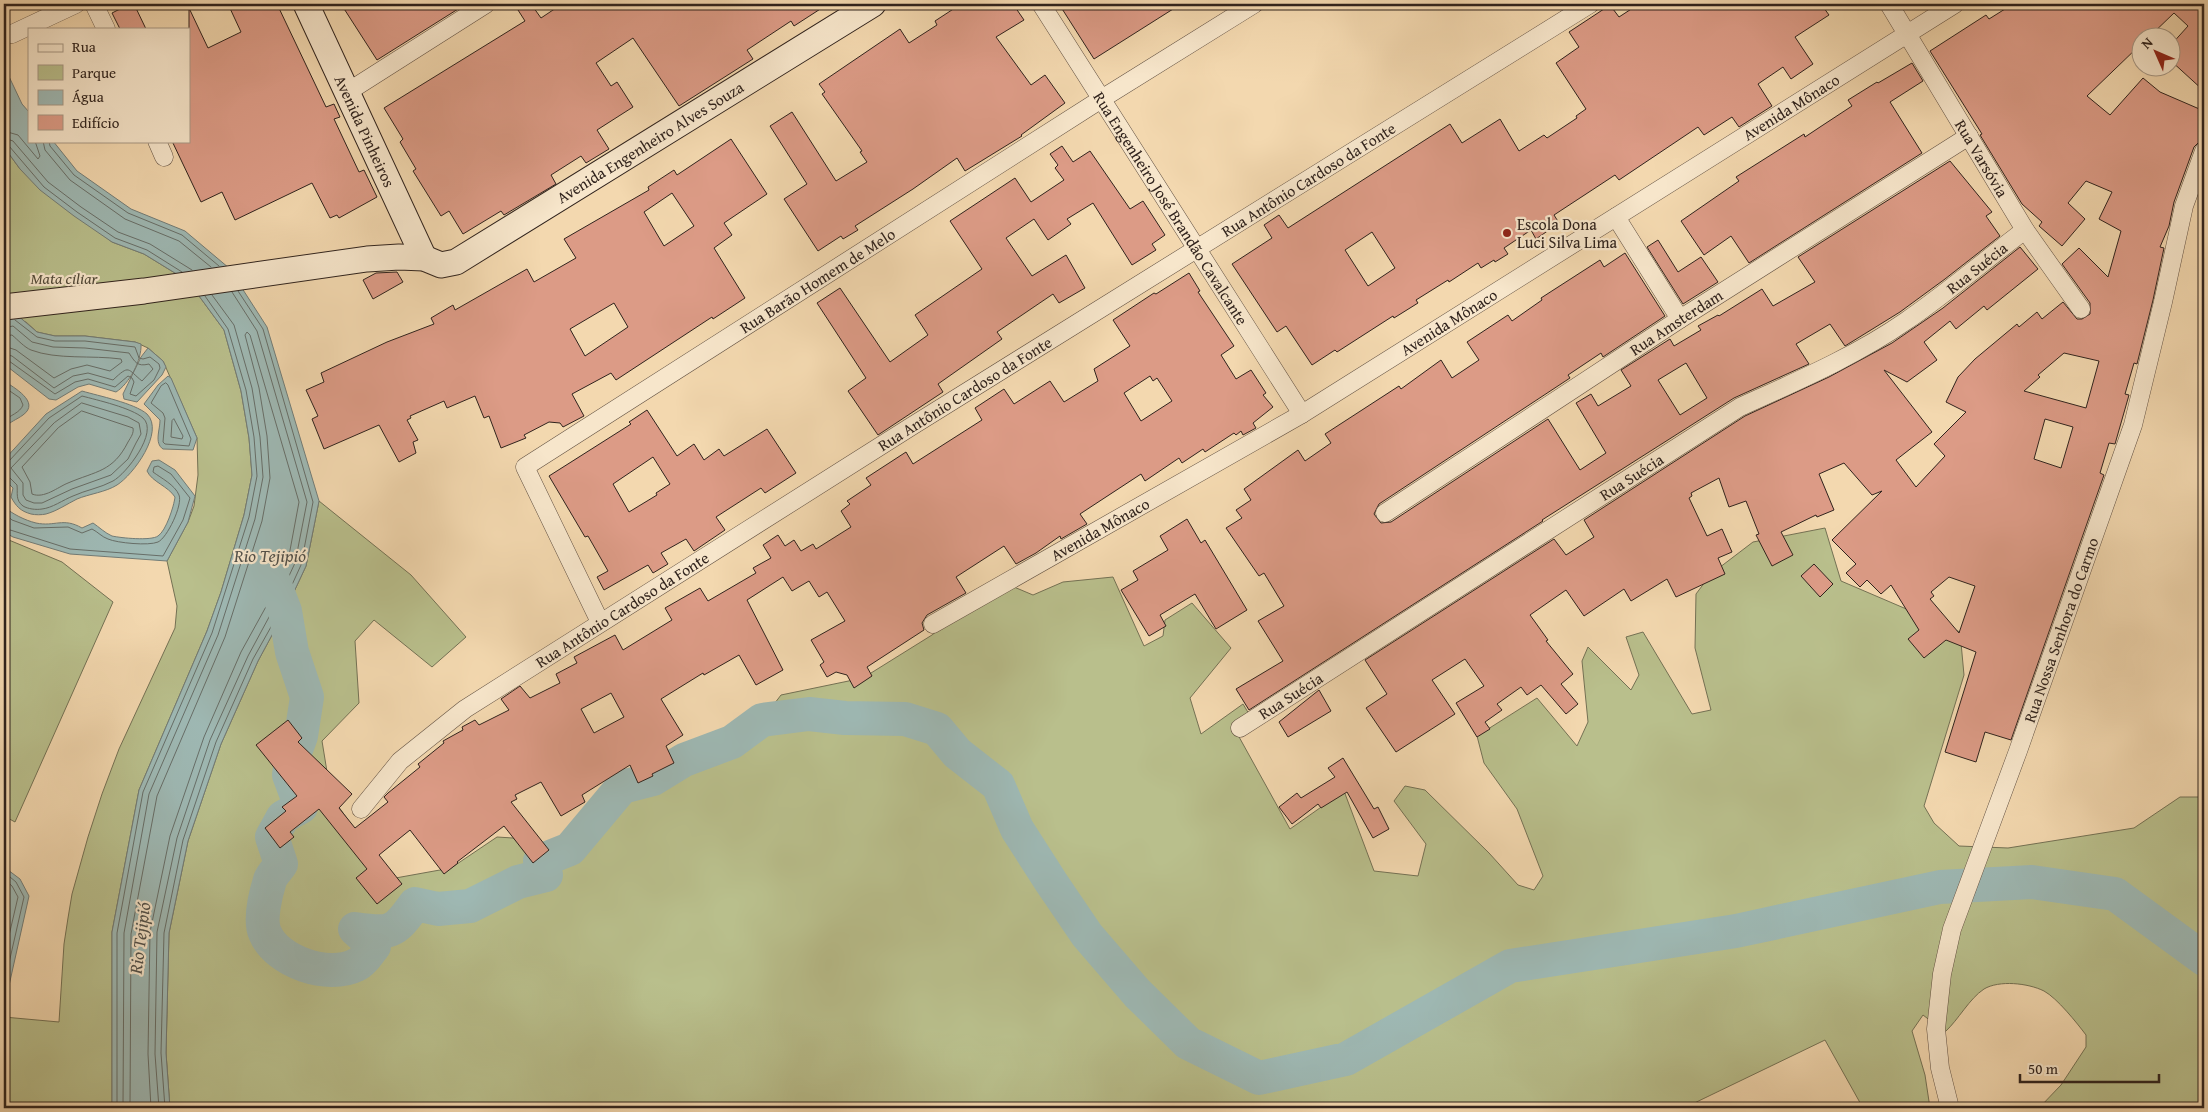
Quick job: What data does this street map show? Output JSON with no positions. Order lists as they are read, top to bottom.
{
  "streets": {
    "main road": ["Avenida Pinheiros", "Avenida Engenheiro Alves Souza"],
    "street": [
      "Avenida Mônaco",
      "Rua Varsóvia",
      "Rua Antônio Cardoso da Fonte",
      "Rua Engenheiro José Brandão Cavalcante",
      "Rua Suécia",
      "Rua Barão Homem de Melo",
      "Rua Amsterdam",
      "Rua Nossa Senhora do Carmo"
    ]
  },
  "crossings": [
    ["Avenida Mônaco", "Rua Varsóvia"],
    ["Avenida Mônaco", "Rua Engenheiro José Brandão Cavalcante"],
    ["Avenida Pinheiros", "Avenida Engenheiro Alves Souza"],
    ["Rua Varsóvia", "Rua Suécia"],
    ["Rua Varsóvia", "Rua Amsterdam"],
    ["Rua Antônio Cardoso da Fonte", "Rua Engenheiro José Brandão Cavalcante"],
    ["Rua Antônio Cardoso da Fonte", "Rua Barão Homem de Melo"],
    ["Rua Engenheiro José Brandão Cavalcante", "Rua Barão Homem de Melo"]
  ],
  "water": ["Rio Tejipió"],
  "parks": ["Mata ciliar"],
  "places": ["Escola Dona Luci Silva Lima"],
  "legend": [
    "Rua",
    "Parque",
    "Água",
    "Edifício"
  ],
  "scale_bar": "50 m",
  "north": "top left"
}
